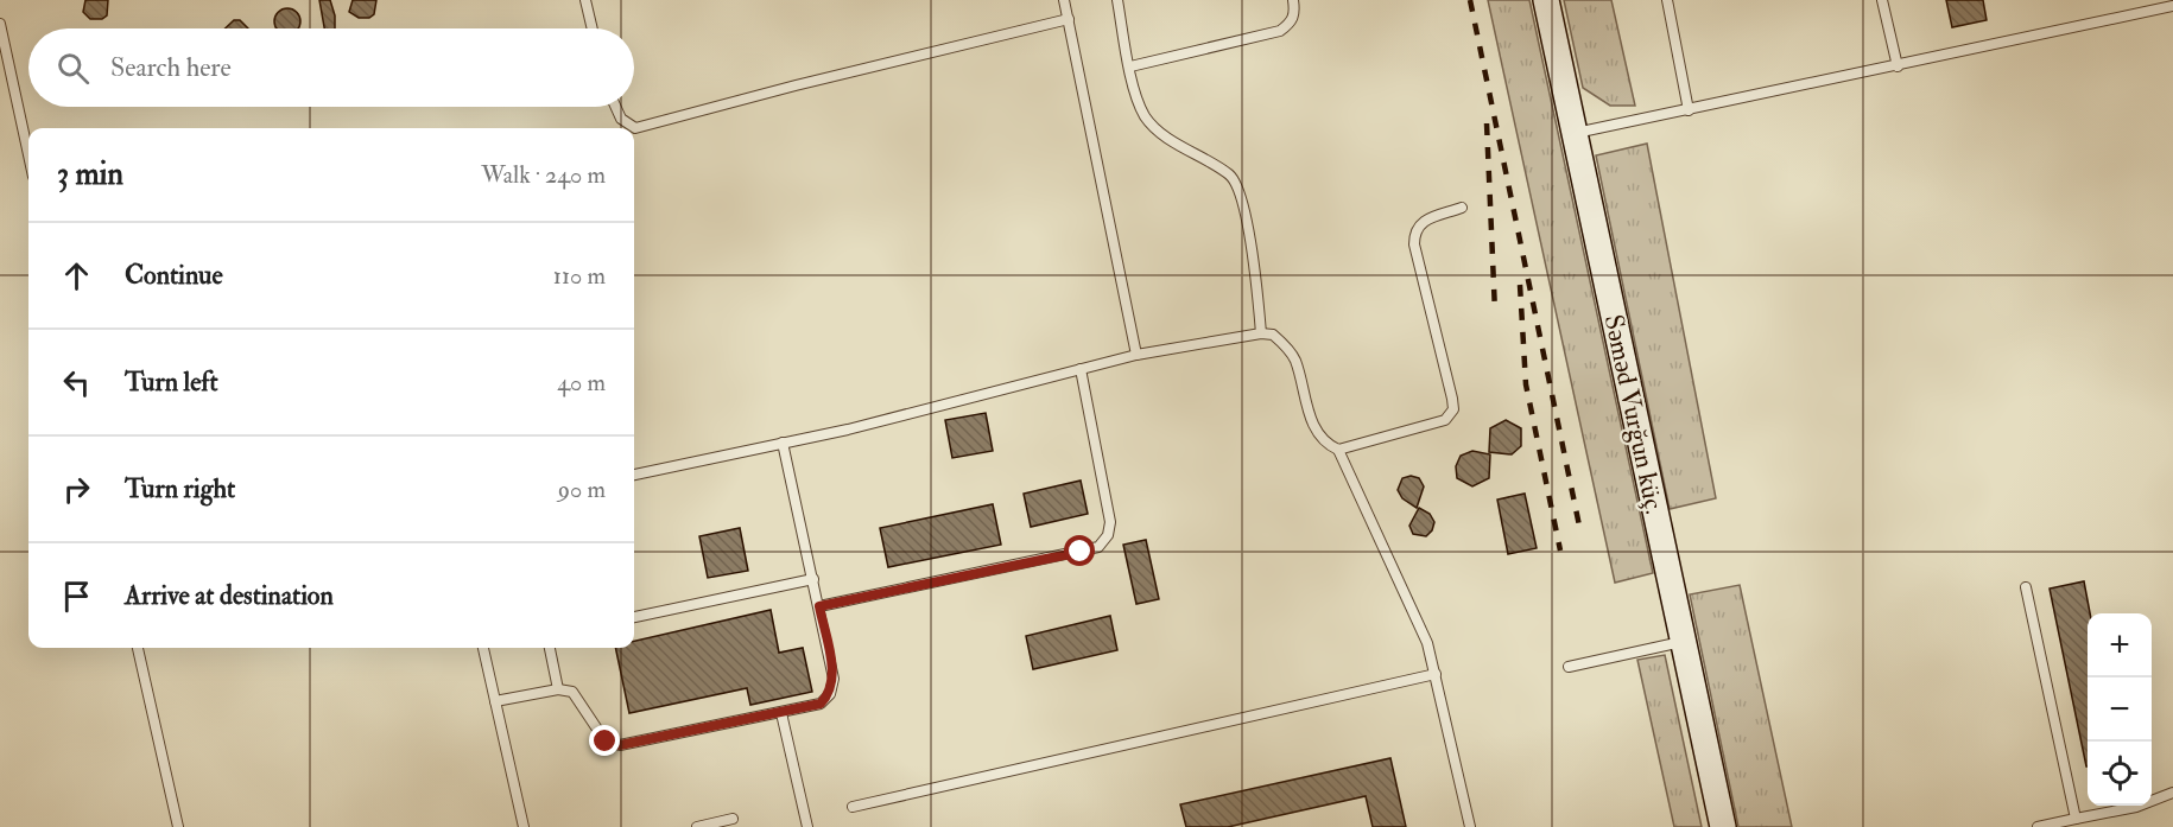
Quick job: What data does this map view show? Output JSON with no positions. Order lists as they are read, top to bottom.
{
  "streets": {
    "main road": ["Səməd Vurğun küç."]
  },
  "page": {
    "search": "Search here",
    "heading": ["3 min", "Walk · 240 m"],
    "list": [
      ["Continue", "110 m"],
      ["Turn left", "40 m"],
      ["Turn right", "90 m"],
      "Arrive at destination"
    ],
    "map_buttons": ["+", "−"]
  }
}
